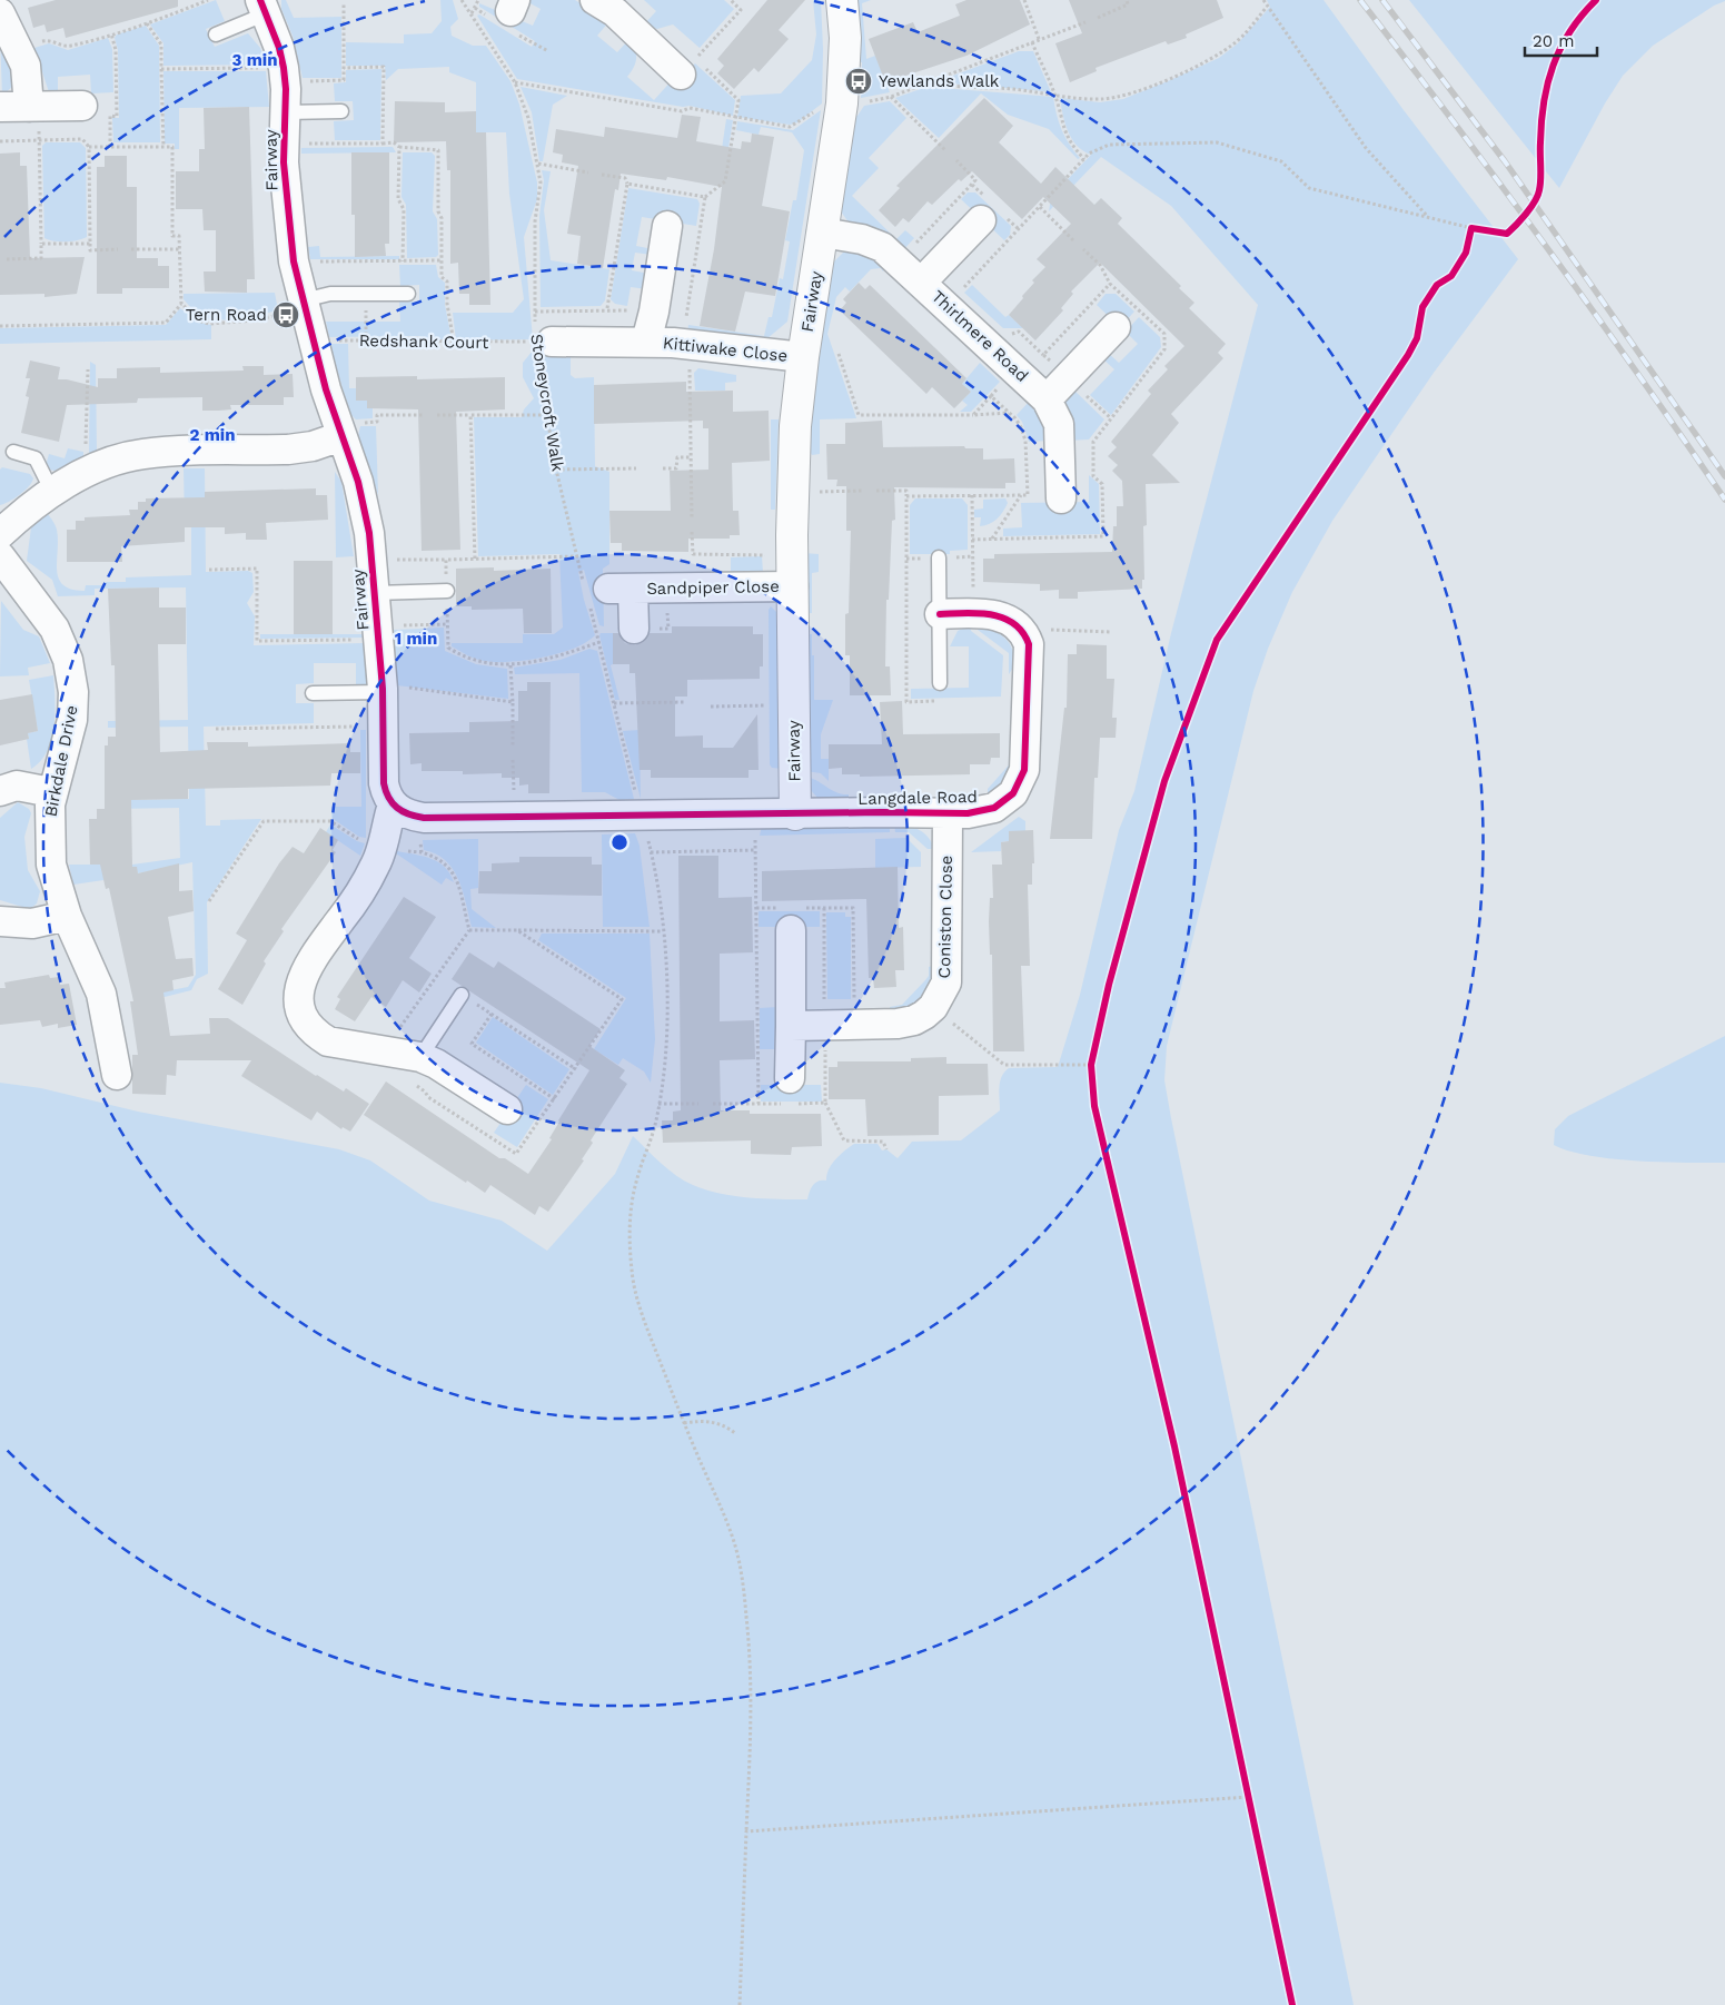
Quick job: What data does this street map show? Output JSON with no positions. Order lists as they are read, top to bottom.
{
  "streets": {
    "street": [
      "Fairway",
      "Thirlmere Road",
      "Kittiwake Close",
      "Sandpiper Close",
      "Birkdale Drive",
      "Langdale Road",
      "Coniston Close"
    ],
    "path": ["Redshank Court", "Stoneycroft Walk"]
  },
  "crossings": [
    ["Fairway", "Thirlmere Road"],
    ["Fairway", "Redshank Court"],
    ["Fairway", "Kittiwake Close"],
    ["Fairway", "Sandpiper Close"],
    ["Fairway", "Langdale Road"],
    ["Redshank Court", "Kittiwake Close"],
    ["Redshank Court", "Stoneycroft Walk"],
    ["Kittiwake Close", "Stoneycroft Walk"],
    ["Stoneycroft Walk", "Sandpiper Close"],
    ["Langdale Road", "Coniston Close"]
  ],
  "places": {
    "bus stop": ["Yewlands Walk", "Tern Road"]
  },
  "scale_bar": "20 m",
  "rings": ["3 min", "2 min", "1 min"]
}
